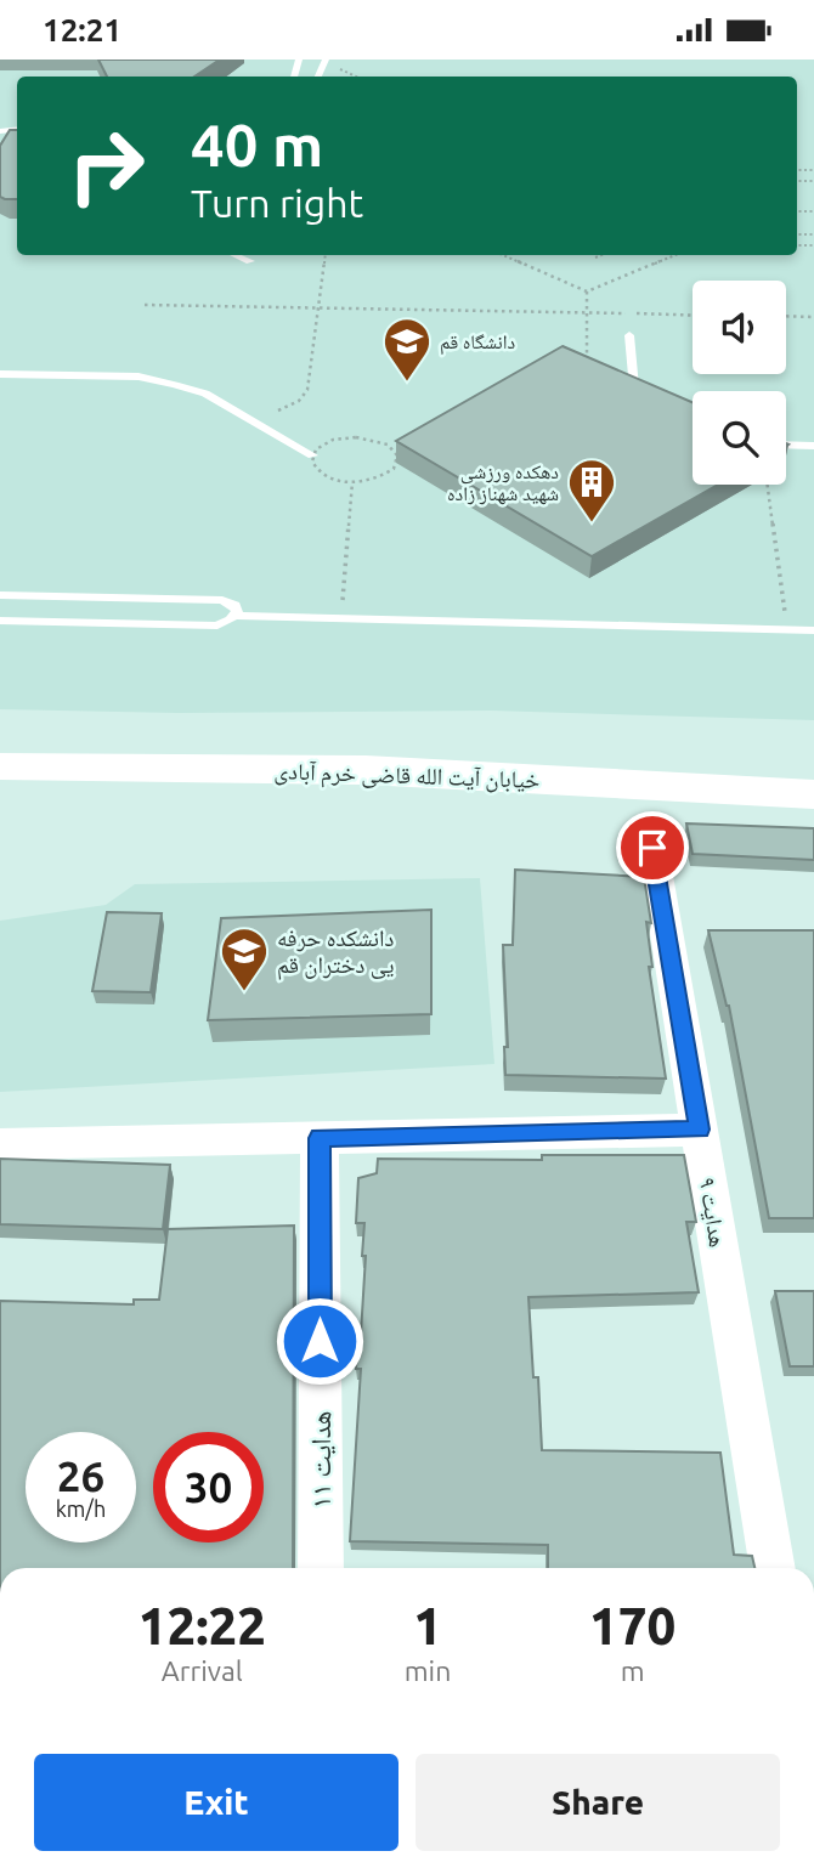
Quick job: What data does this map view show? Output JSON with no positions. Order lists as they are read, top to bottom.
{
  "streets": {
    "main road": ["خیابان آیت الله قاضی خرم آبادی"],
    "street": ["هدایت ۹", "هدایت ۱۱"]
  },
  "places": {
    "school or university": ["دانشگاه قم", "دانشکده حرفه یی دختران قم"],
    "building": ["دهکده ورزشی شهید شهناز زاده"]
  },
  "page": {
    "status": "12:21",
    "turn": ["40 m", "Turn right"],
    "speed": "26 km/h",
    "limit": "30",
    "eta": [
      "12:22",
      "Arrival",
      "1",
      "min",
      "170",
      "m"
    ],
    "buttons": ["Exit", "Share"]
  }
}
